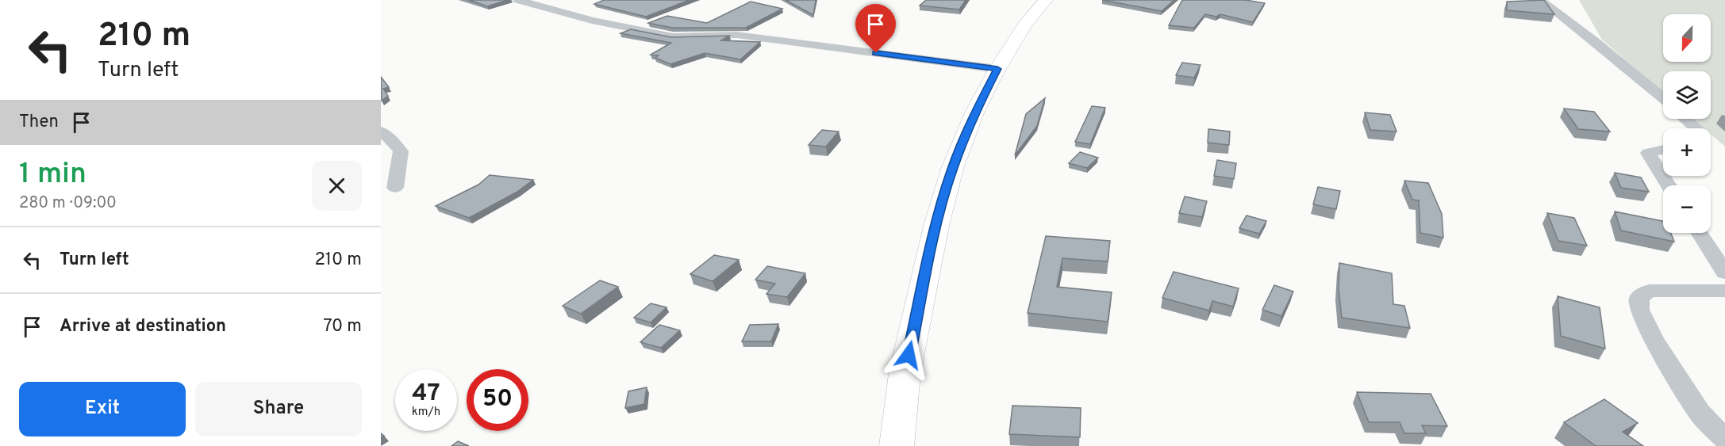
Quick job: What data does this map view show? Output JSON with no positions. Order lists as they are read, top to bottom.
{
  "north": "bottom",
  "page": {
    "turn": ["210 m", "Turn left"],
    "map_buttons": ["+", "−"],
    "then": "Then",
    "heading": ["1 min", "280 m · 09:00"],
    "list": [
      {
        "name": "Turn left",
        "value": "210 m"
      },
      {
        "name": "Arrive at destination",
        "value": "70 m"
      }
    ],
    "speed": "47 km/h",
    "limit": "50",
    "buttons": ["Exit", "Share"]
  }
}
